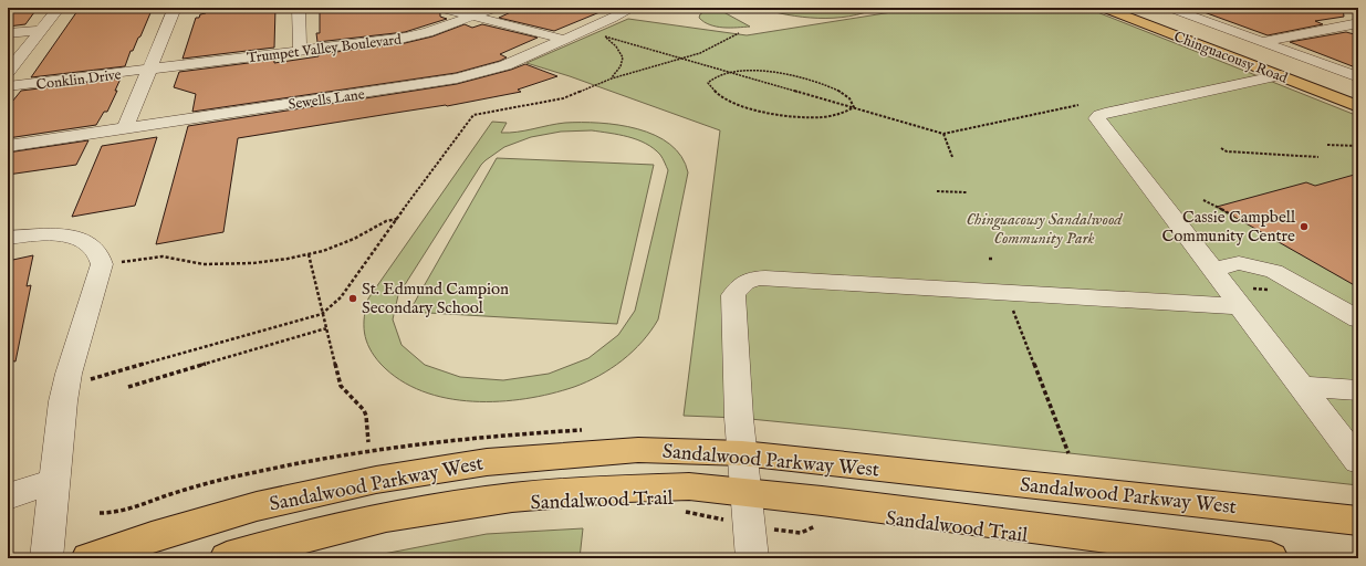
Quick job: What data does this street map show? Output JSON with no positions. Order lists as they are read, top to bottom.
{
  "streets": {
    "main road": ["Chinguacousy Road", "Sandalwood Parkway West"],
    "street": ["Trumpet Valley Boulevard", "Conklin Drive", "Sewells Lane"],
    "path": ["Sandalwood Trail"]
  },
  "crossings": [
    ["Trumpet Valley Boulevard", "Conklin Drive"]
  ],
  "parks": ["Chinguacousy Sandalwood Community Park"],
  "places": ["Cassie Campbell Community Centre", "St. Edmund Campion Secondary School"]
}
